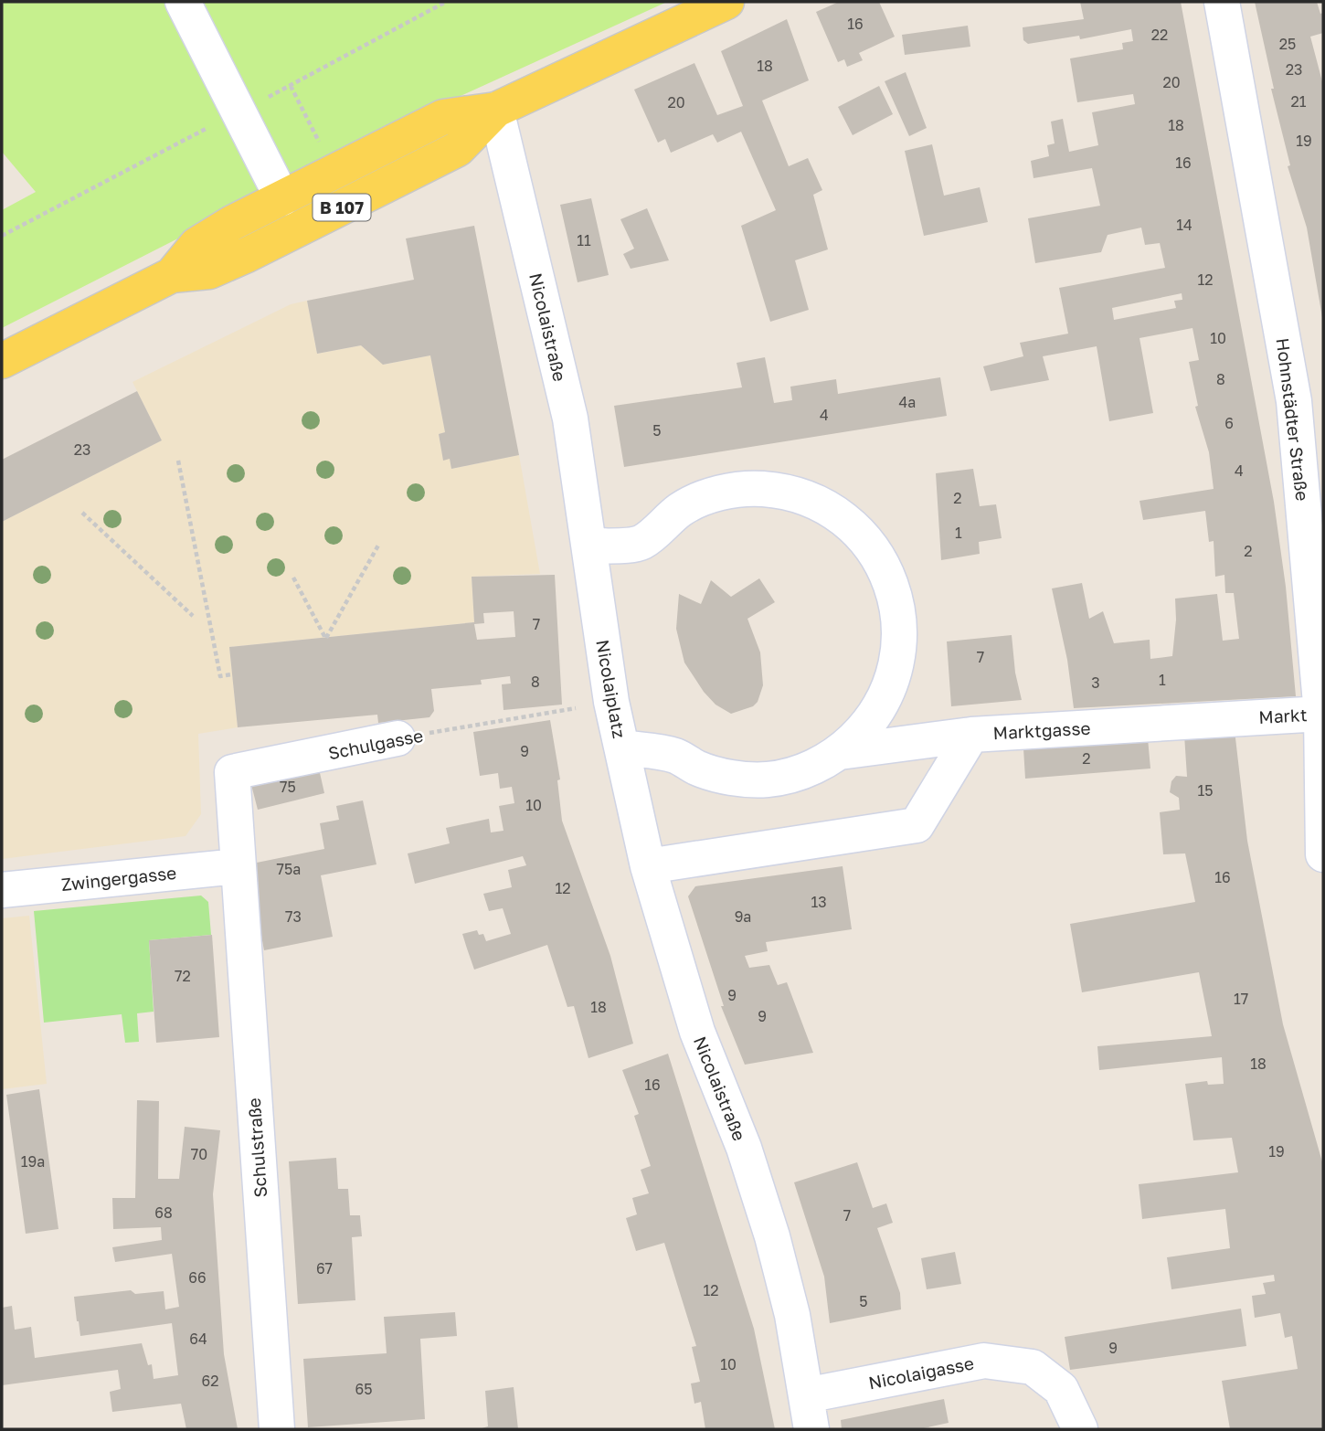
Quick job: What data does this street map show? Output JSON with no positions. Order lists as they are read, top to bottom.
{
  "streets": {
    "main road": ["B 107"],
    "street": [
      "Nicolaistraße",
      "Hohnstädter Straße",
      "Nicolaiplatz",
      "Markt",
      "Marktgasse",
      "Schulgasse",
      "Zwingergasse",
      "Schulstraße",
      "Nicolaigasse"
    ]
  },
  "crossings": [
    ["B 107", "Nicolaistraße"],
    ["Nicolaistraße", "Nicolaiplatz"],
    ["Nicolaistraße", "Nicolaigasse"],
    ["Hohnstädter Straße", "Markt"],
    ["Nicolaiplatz", "Marktgasse"],
    ["Nicolaiplatz", "Schulgasse"],
    ["Markt", "Marktgasse"],
    ["Schulgasse", "Zwingergasse"],
    ["Schulgasse", "Schulstraße"],
    ["Zwingergasse", "Schulstraße"]
  ],
  "house_numbers": [
    "16",
    "22",
    "25",
    "18",
    "23",
    "20",
    "21",
    "20",
    "18",
    "19",
    "16",
    "14",
    "11",
    "12",
    "10",
    "8",
    "4a",
    "4",
    "6",
    "5",
    "23",
    "4",
    "2",
    "1",
    "2",
    "7",
    "7",
    "1",
    "8",
    "3",
    "9",
    "2",
    "75",
    "15",
    "10",
    "75a",
    "16",
    "12",
    "13",
    "73",
    "9a",
    "72",
    "9",
    "17",
    "18",
    "9",
    "18",
    "16",
    "19",
    "70",
    "19a",
    "68",
    "7",
    "67",
    "66",
    "12",
    "5",
    "64",
    "9",
    "10",
    "62",
    "65"
  ]
}
